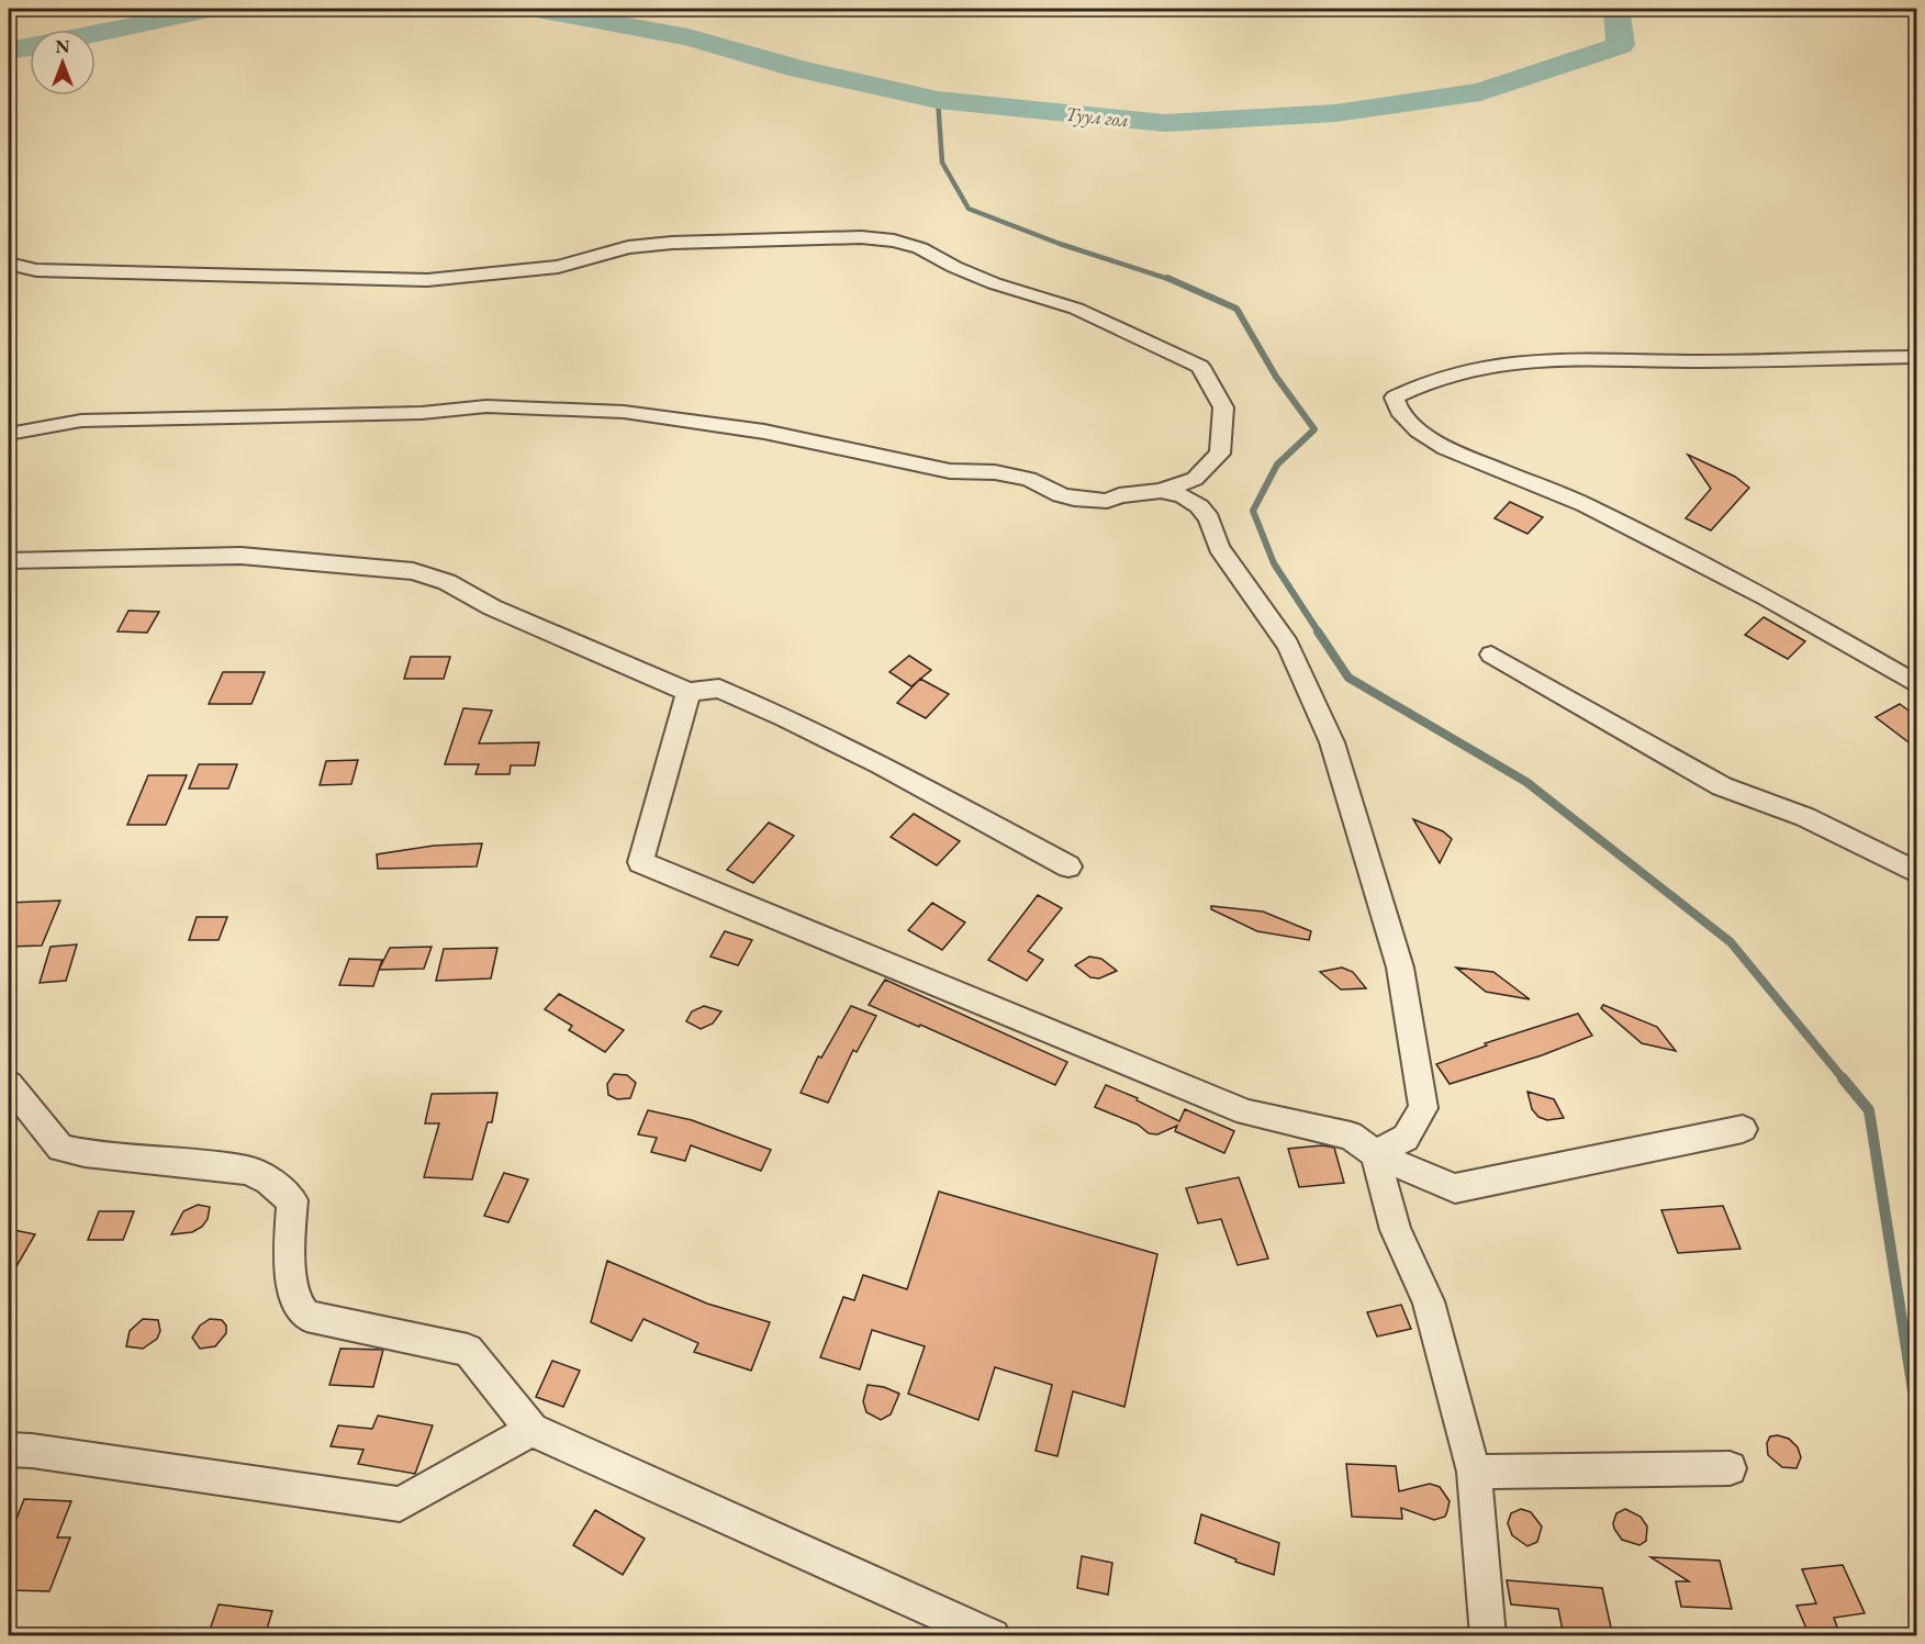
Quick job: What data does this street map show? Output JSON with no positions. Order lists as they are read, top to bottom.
{
  "water": ["Туул гол"],
  "north": "top"
}
